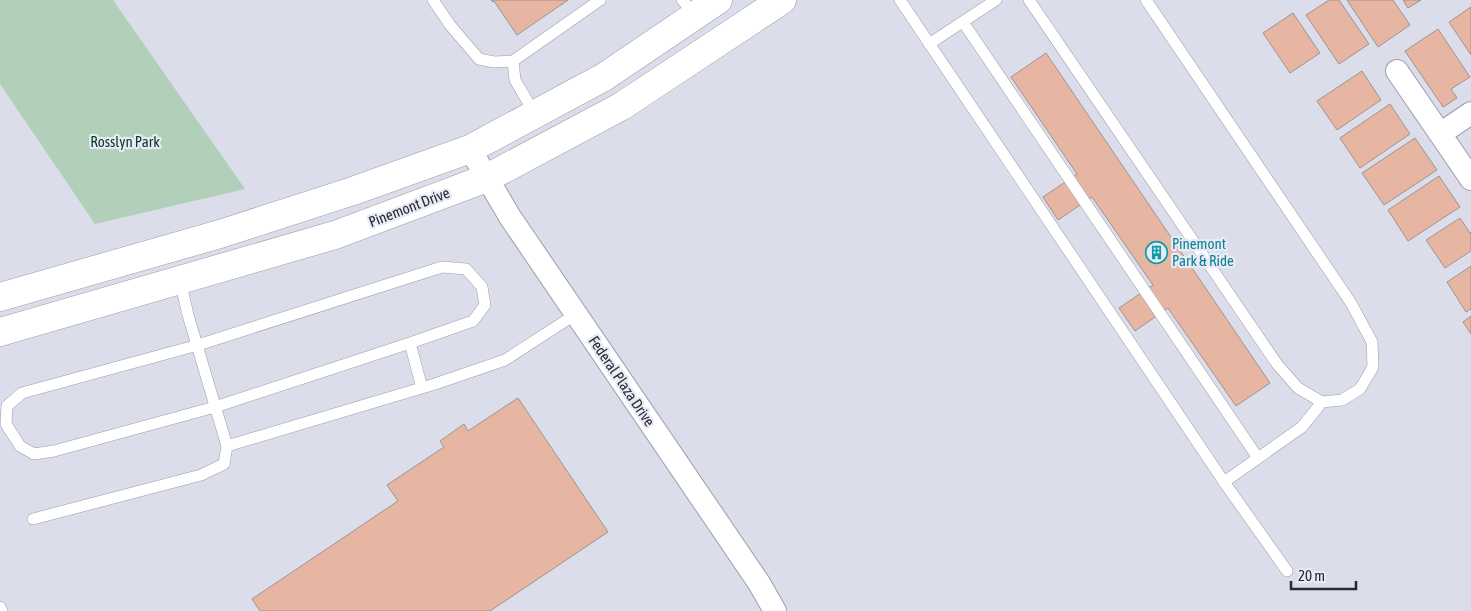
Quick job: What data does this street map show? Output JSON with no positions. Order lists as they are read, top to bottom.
{
  "streets": {
    "main road": ["Pinemont Drive"],
    "street": ["Federal Plaza Drive"]
  },
  "crossings": [
    ["Pinemont Drive", "Federal Plaza Drive"]
  ],
  "parks": ["Rosslyn Park"],
  "places": {
    "building": ["Pinemont Park & Ride"]
  },
  "scale_bar": "20 m"
}
